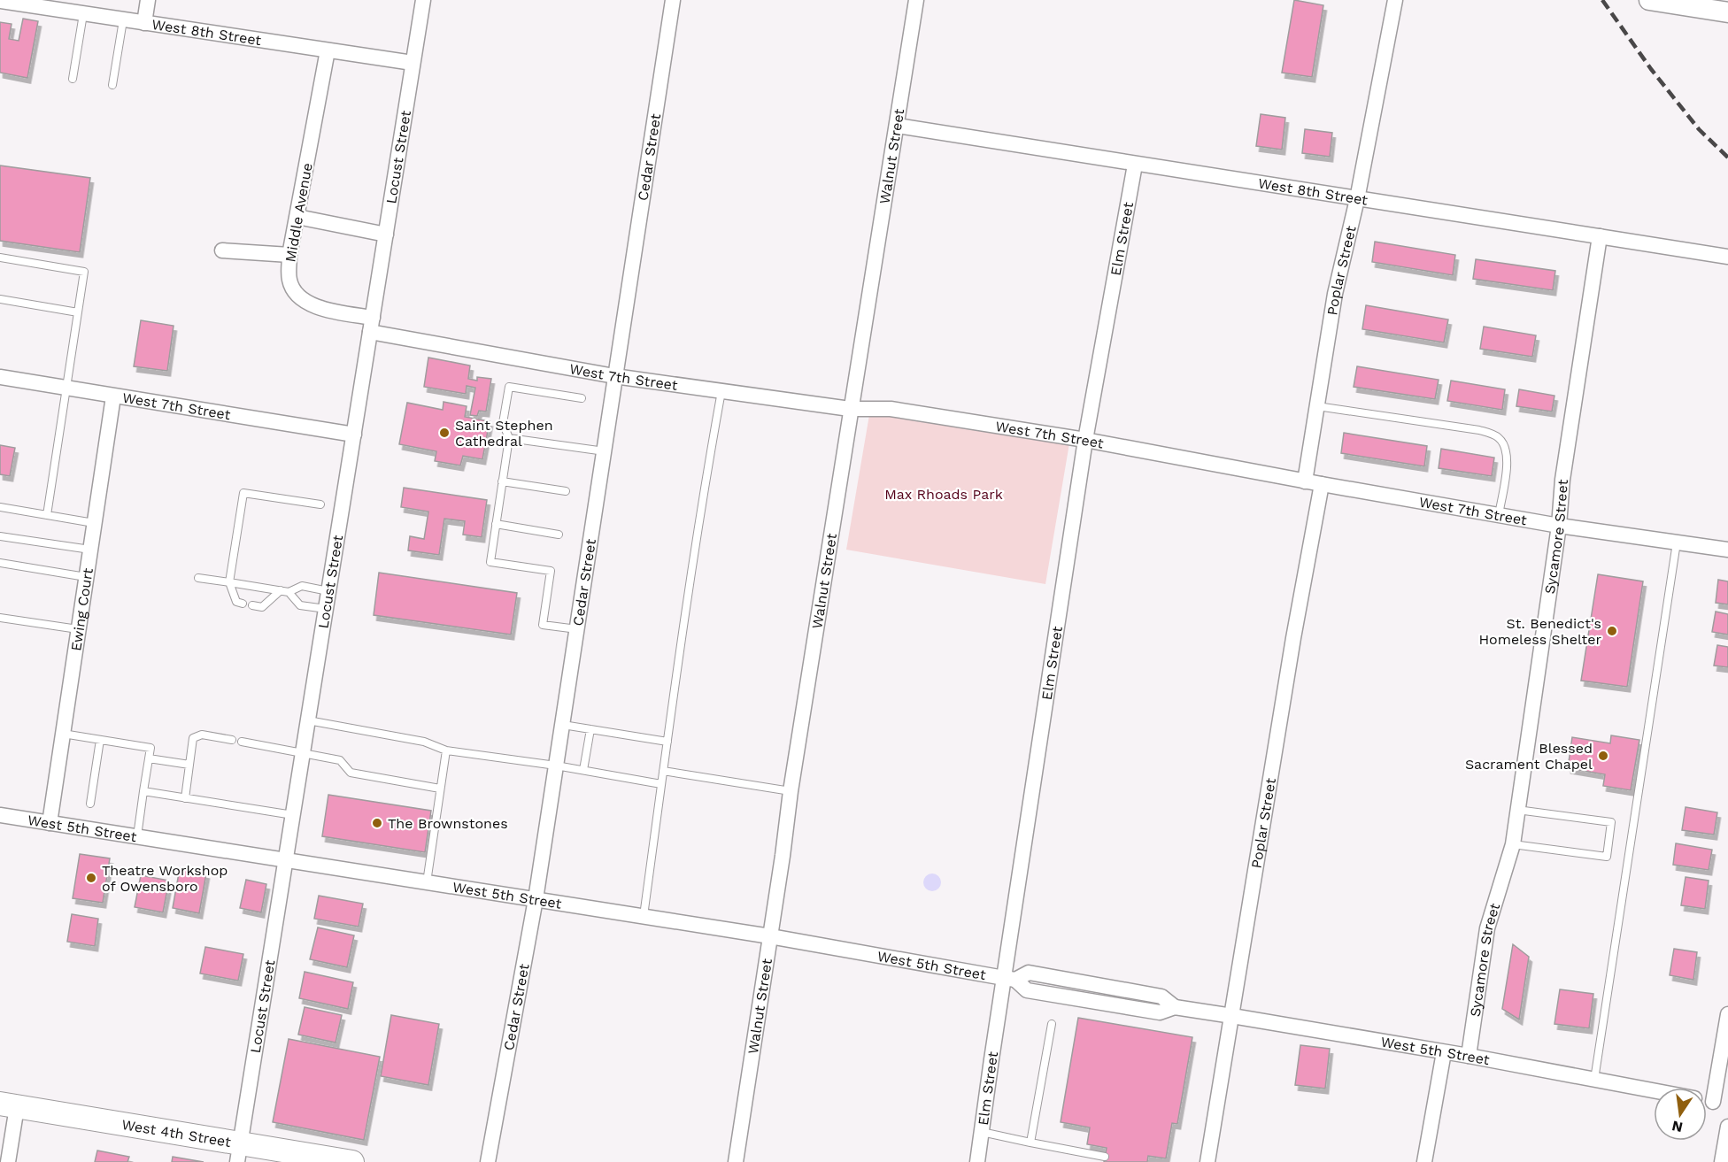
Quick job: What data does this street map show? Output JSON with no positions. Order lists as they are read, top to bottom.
{
  "streets": {
    "main road": ["West 4th Street"],
    "street": [
      "West 8th Street",
      "Walnut Street",
      "Locust Street",
      "Cedar Street",
      "Middle Avenue",
      "Elm Street",
      "Poplar Street",
      "West 7th Street",
      "Sycamore Street",
      "Ewing Court",
      "West 5th Street"
    ]
  },
  "crossings": [
    ["West 8th Street", "Walnut Street"],
    ["West 8th Street", "Locust Street"],
    ["West 8th Street", "Middle Avenue"],
    ["West 8th Street", "Elm Street"],
    ["West 8th Street", "Poplar Street"],
    ["West 8th Street", "Sycamore Street"],
    ["Walnut Street", "West 7th Street"],
    ["Walnut Street", "West 5th Street"],
    ["Locust Street", "Middle Avenue"],
    ["Locust Street", "West 7th Street"],
    ["Locust Street", "West 5th Street"],
    ["Locust Street", "West 4th Street"],
    ["Cedar Street", "West 7th Street"],
    ["Cedar Street", "West 5th Street"],
    ["Middle Avenue", "West 7th Street"],
    ["Elm Street", "West 7th Street"],
    ["Elm Street", "West 5th Street"],
    ["Poplar Street", "West 7th Street"],
    ["Poplar Street", "West 5th Street"],
    ["West 7th Street", "Sycamore Street"],
    ["West 7th Street", "Ewing Court"],
    ["Sycamore Street", "West 5th Street"],
    ["Ewing Court", "West 5th Street"]
  ],
  "parks": ["Max Rhoads Park"],
  "places": [
    "Saint Stephen Cathedral",
    "St. Benedict's Homeless Shelter",
    "Blessed Sacrament Chapel",
    "The Brownstones",
    "Theatre Workshop of Owensboro"
  ],
  "north": "bottom"
}
